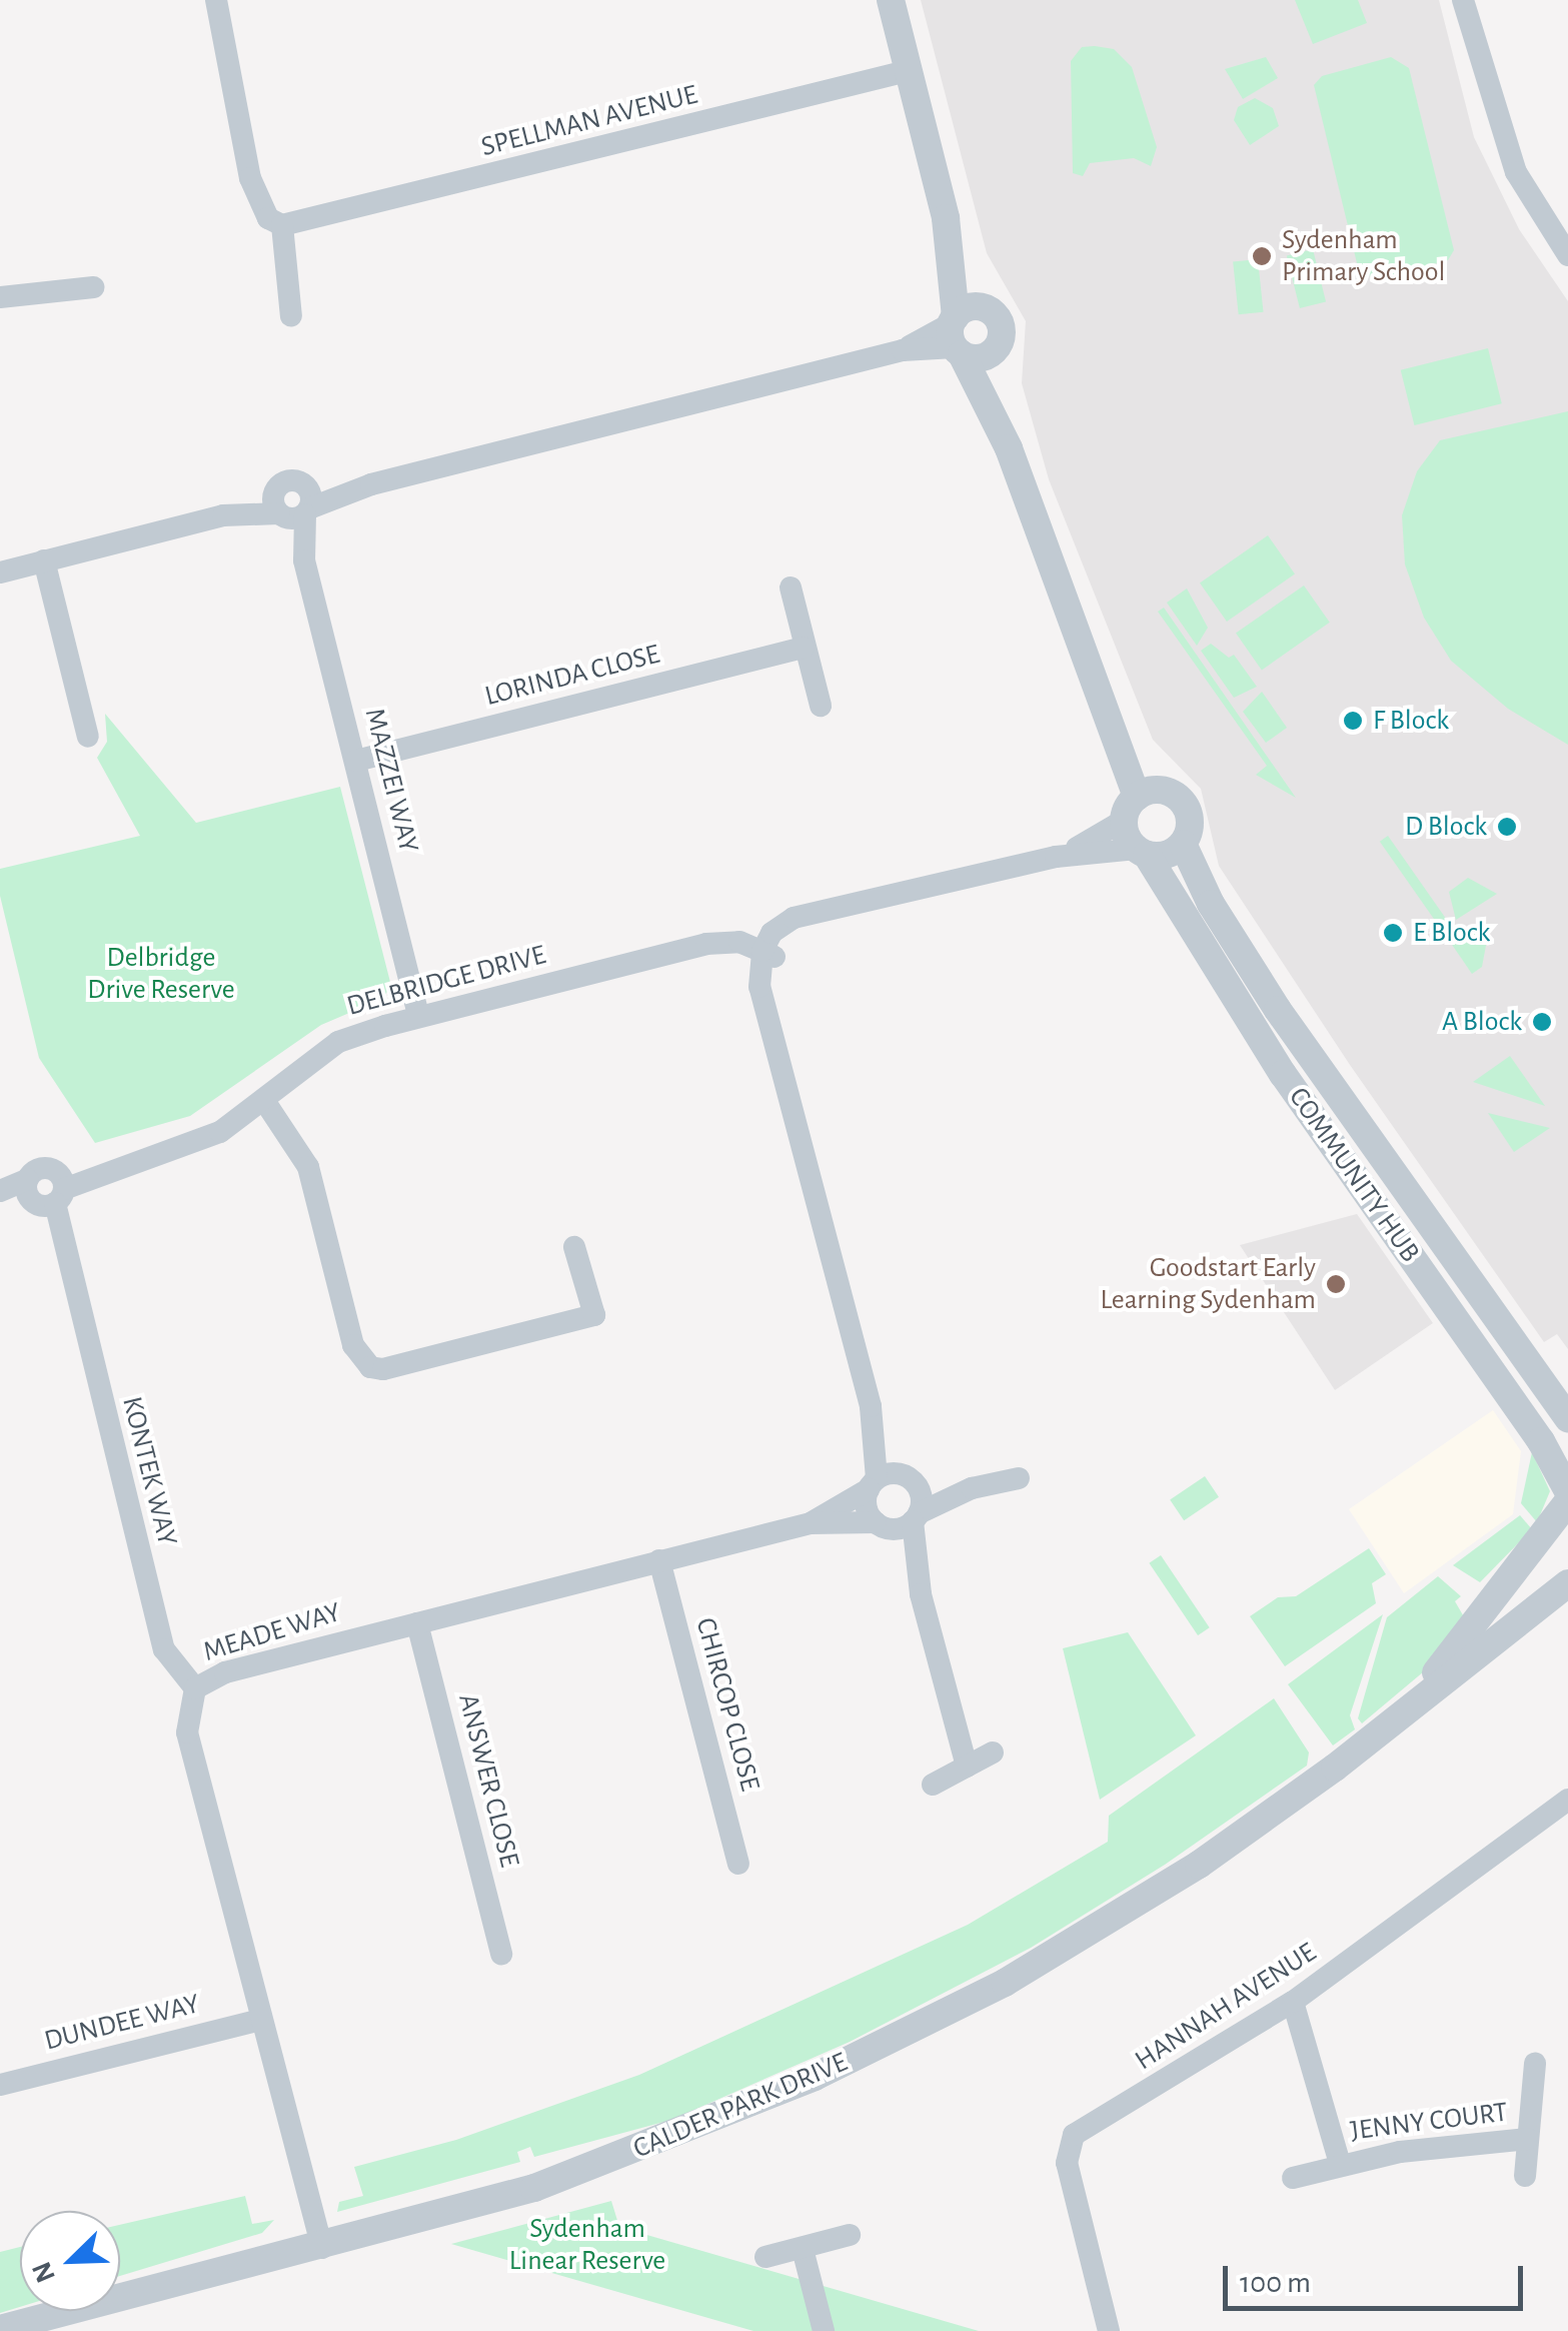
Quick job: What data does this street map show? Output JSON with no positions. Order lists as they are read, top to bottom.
{
  "streets": {
    "street": [
      "SPELLMAN AVENUE",
      "LORINDA CLOSE",
      "MAZZEI WAY",
      "DELBRIDGE DRIVE",
      "COMMUNITY HUB",
      "KONTEK WAY",
      "MEADE WAY",
      "CHIRCOP CLOSE",
      "ANSWER CLOSE",
      "HANNAH AVENUE",
      "DUNDEE WAY",
      "CALDER PARK DRIVE",
      "JENNY COURT"
    ]
  },
  "crossings": [
    ["LORINDA CLOSE", "MAZZEI WAY"],
    ["MAZZEI WAY", "DELBRIDGE DRIVE"],
    ["DELBRIDGE DRIVE", "KONTEK WAY"],
    ["KONTEK WAY", "MEADE WAY"],
    ["MEADE WAY", "CHIRCOP CLOSE"],
    ["MEADE WAY", "ANSWER CLOSE"],
    ["MEADE WAY", "DUNDEE WAY"],
    ["MEADE WAY", "CALDER PARK DRIVE"],
    ["HANNAH AVENUE", "JENNY COURT"]
  ],
  "parks": ["Delbridge Drive Reserve", "Sydenham Linear Reserve"],
  "places": [
    "Sydenham Primary School",
    "F Block",
    "D Block",
    "E Block",
    "A Block",
    "Goodstart Early Learning Sydenham"
  ],
  "scale_bar": "100 m",
  "north": "bottom left"
}
